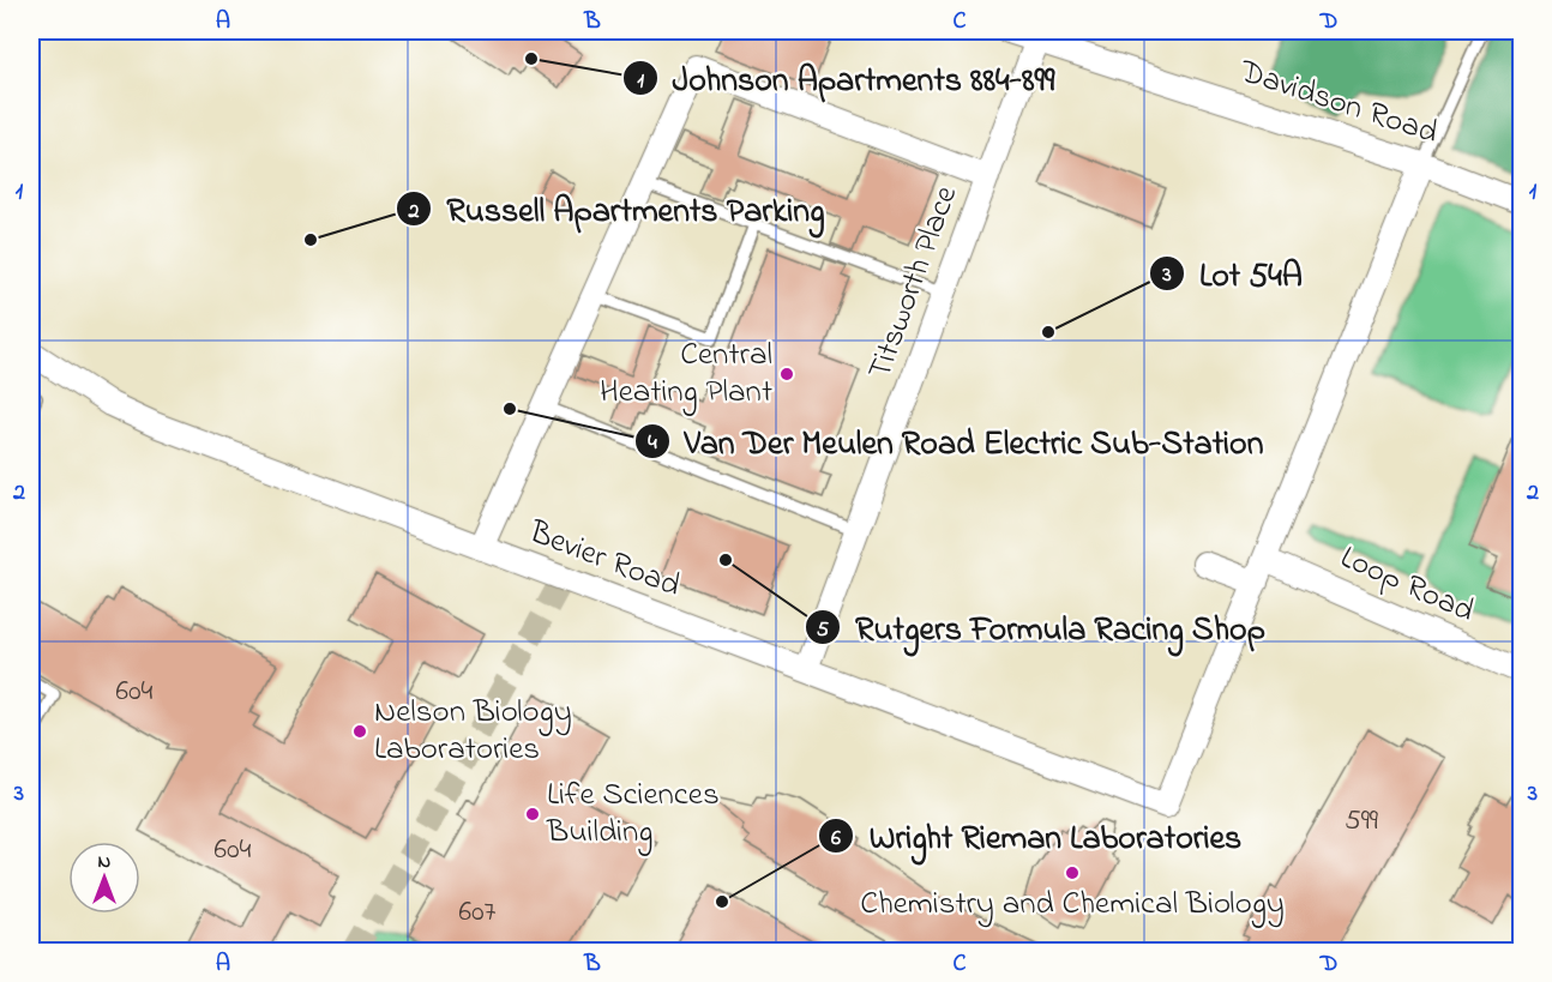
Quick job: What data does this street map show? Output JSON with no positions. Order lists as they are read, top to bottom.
{
  "streets": {
    "street": [
      "Davidson Road",
      "Titsworth Place",
      "Bevier Road",
      "Loop Road"
    ]
  },
  "crossings": [
    ["Davidson Road", "Titsworth Place"],
    ["Titsworth Place", "Bevier Road"]
  ],
  "places": [
    "Johnson Apartments 884-899",
    "Russell Apartments Parking",
    "Lot 54A",
    "Central Heating Plant",
    "Van Der Meulen Road Electric Sub-Station",
    "Rutgers Formula Racing Shop",
    "Nelson Biology Laboratories",
    "Life Sciences Building",
    "Chemistry and Chemical Biology",
    "Wright Rieman Laboratories"
  ],
  "house_numbers": [
    "604",
    "599",
    "604",
    "607"
  ],
  "north": "top",
  "grid": {
    "columns": [
      "A",
      "B",
      "C",
      "D"
    ],
    "rows": ["1", "2", "3"]
  }
}
